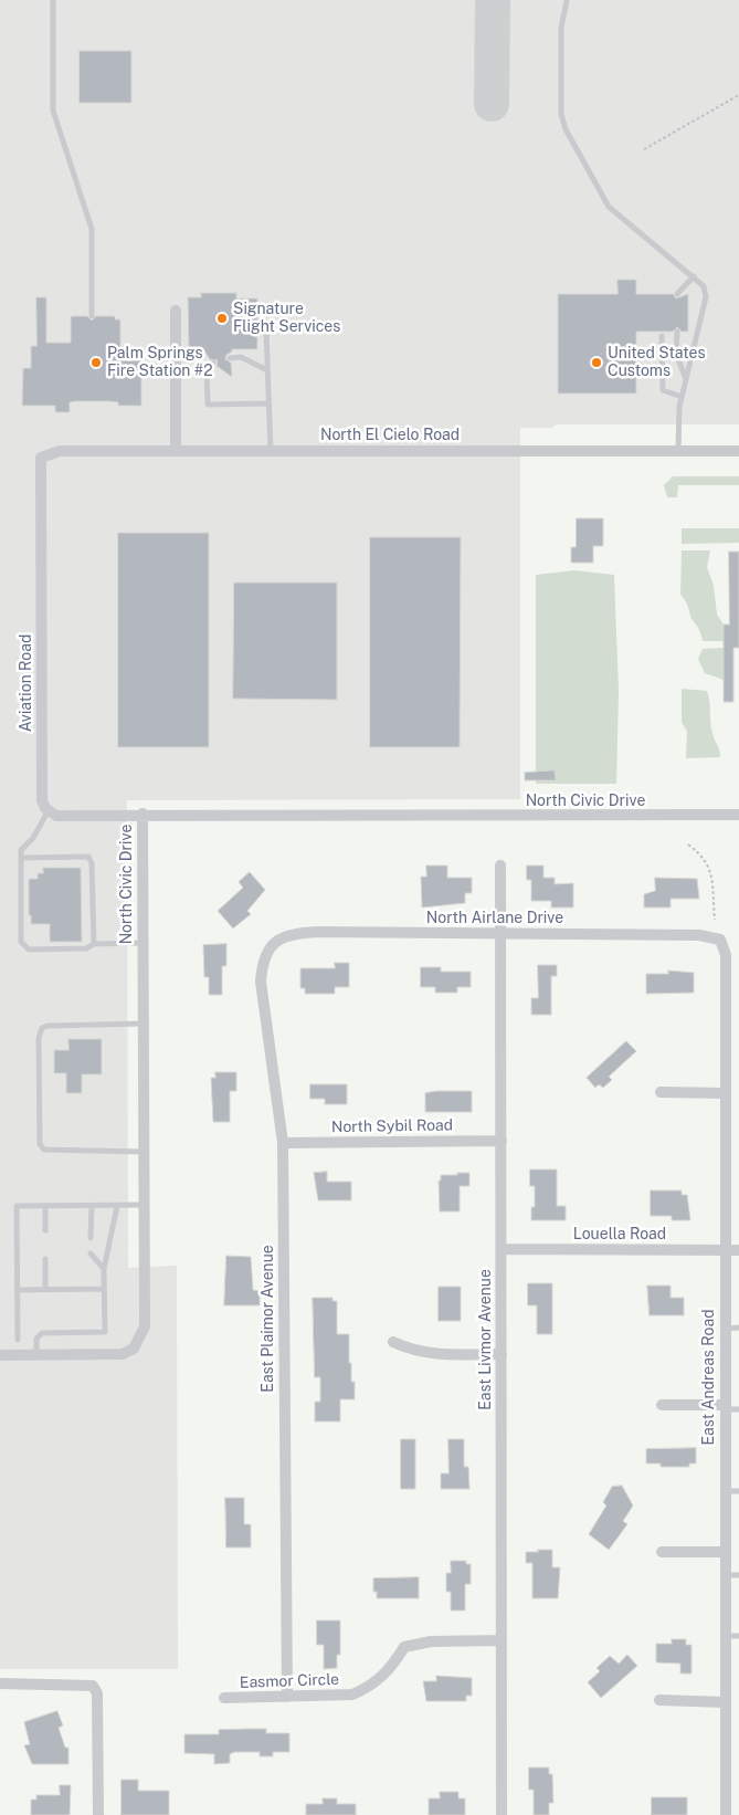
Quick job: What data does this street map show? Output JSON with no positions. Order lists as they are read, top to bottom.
{
  "streets": {
    "street": [
      "North El Cielo Road",
      "Aviation Road",
      "North Civic Drive",
      "North Airlane Drive",
      "North Sybil Road",
      "Louella Road",
      "East Plaimor Avenue",
      "East Livmor Avenue",
      "East Andreas Road",
      "Easmor Circle"
    ]
  },
  "crossings": [
    ["North El Cielo Road", "Aviation Road"],
    ["North Airlane Drive", "East Plaimor Avenue"],
    ["North Airlane Drive", "East Livmor Avenue"],
    ["North Airlane Drive", "East Andreas Road"],
    ["North Sybil Road", "East Plaimor Avenue"],
    ["North Sybil Road", "East Livmor Avenue"],
    ["Louella Road", "East Livmor Avenue"],
    ["Louella Road", "East Andreas Road"],
    ["East Plaimor Avenue", "Easmor Circle"],
    ["East Livmor Avenue", "Easmor Circle"]
  ],
  "places": ["Signature Flight Services", "Palm Springs Fire Station #2", "United States Customs"]
}
